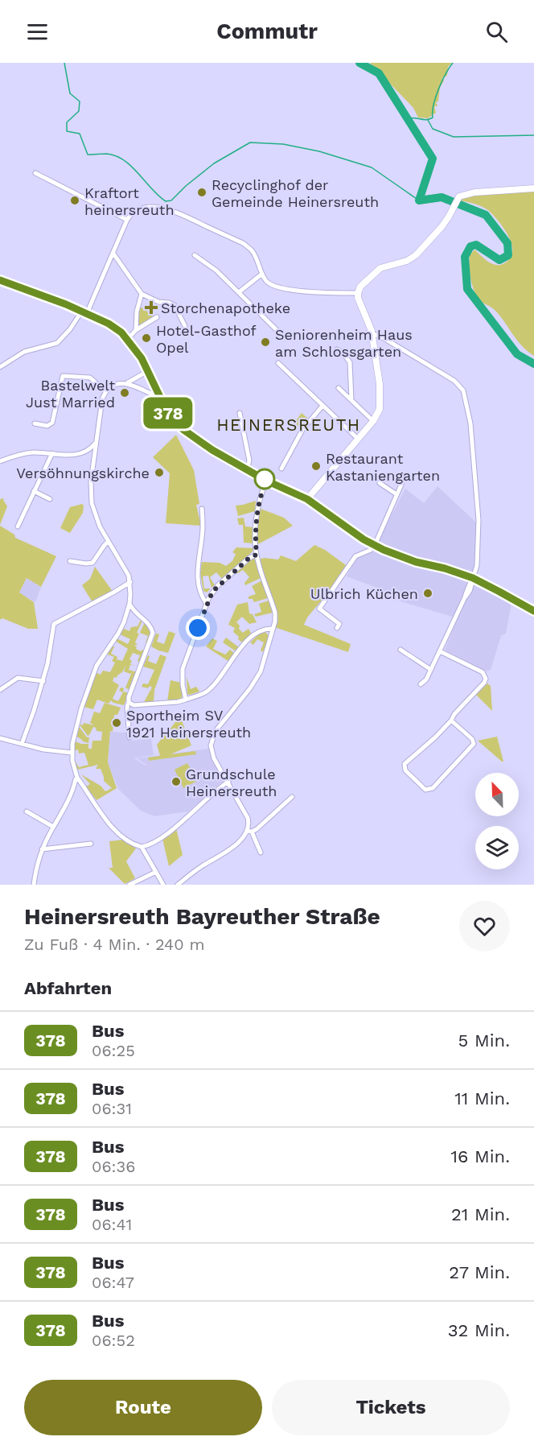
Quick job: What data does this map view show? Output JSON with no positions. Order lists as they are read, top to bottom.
{
  "districts": ["HEINERSREUTH"],
  "places": {
    "other": [
      "Recyclinghof der Gemeinde Heinersreuth",
      "Kraftort heinersreuth",
      "Hotel-Gasthof Opel",
      "Seniorenheim Haus am Schlossgarten",
      "Bastelwelt Just Married",
      "Restaurant Kastaniengarten",
      "Versöhnungskirche",
      "Ulbrich Küchen",
      "Sportheim SV 1921 Heinersreuth",
      "Grundschule Heinersreuth"
    ],
    "health": ["Storchenapotheke"]
  },
  "lines": ["bus line 378"],
  "north": "top left",
  "page": {
    "header": "Commutr",
    "on_map": "378",
    "heading": [
      ["Heinersreuth Bayreuther Straße", "Zu Fuß · 4 Min. · 240 m"],
      "Abfahrten"
    ],
    "list": [
      {
        "mark": "378",
        "name": "Bus",
        "note": "06:25",
        "value": "5 Min."
      },
      {
        "mark": "378",
        "name": "Bus",
        "note": "06:31",
        "value": "11 Min."
      },
      {
        "mark": "378",
        "name": "Bus",
        "note": "06:36",
        "value": "16 Min."
      },
      {
        "mark": "378",
        "name": "Bus",
        "note": "06:41",
        "value": "21 Min."
      },
      {
        "mark": "378",
        "name": "Bus",
        "note": "06:47",
        "value": "27 Min."
      },
      {
        "mark": "378",
        "name": "Bus",
        "note": "06:52",
        "value": "32 Min."
      }
    ],
    "buttons": ["Route", "Tickets"]
  }
}
